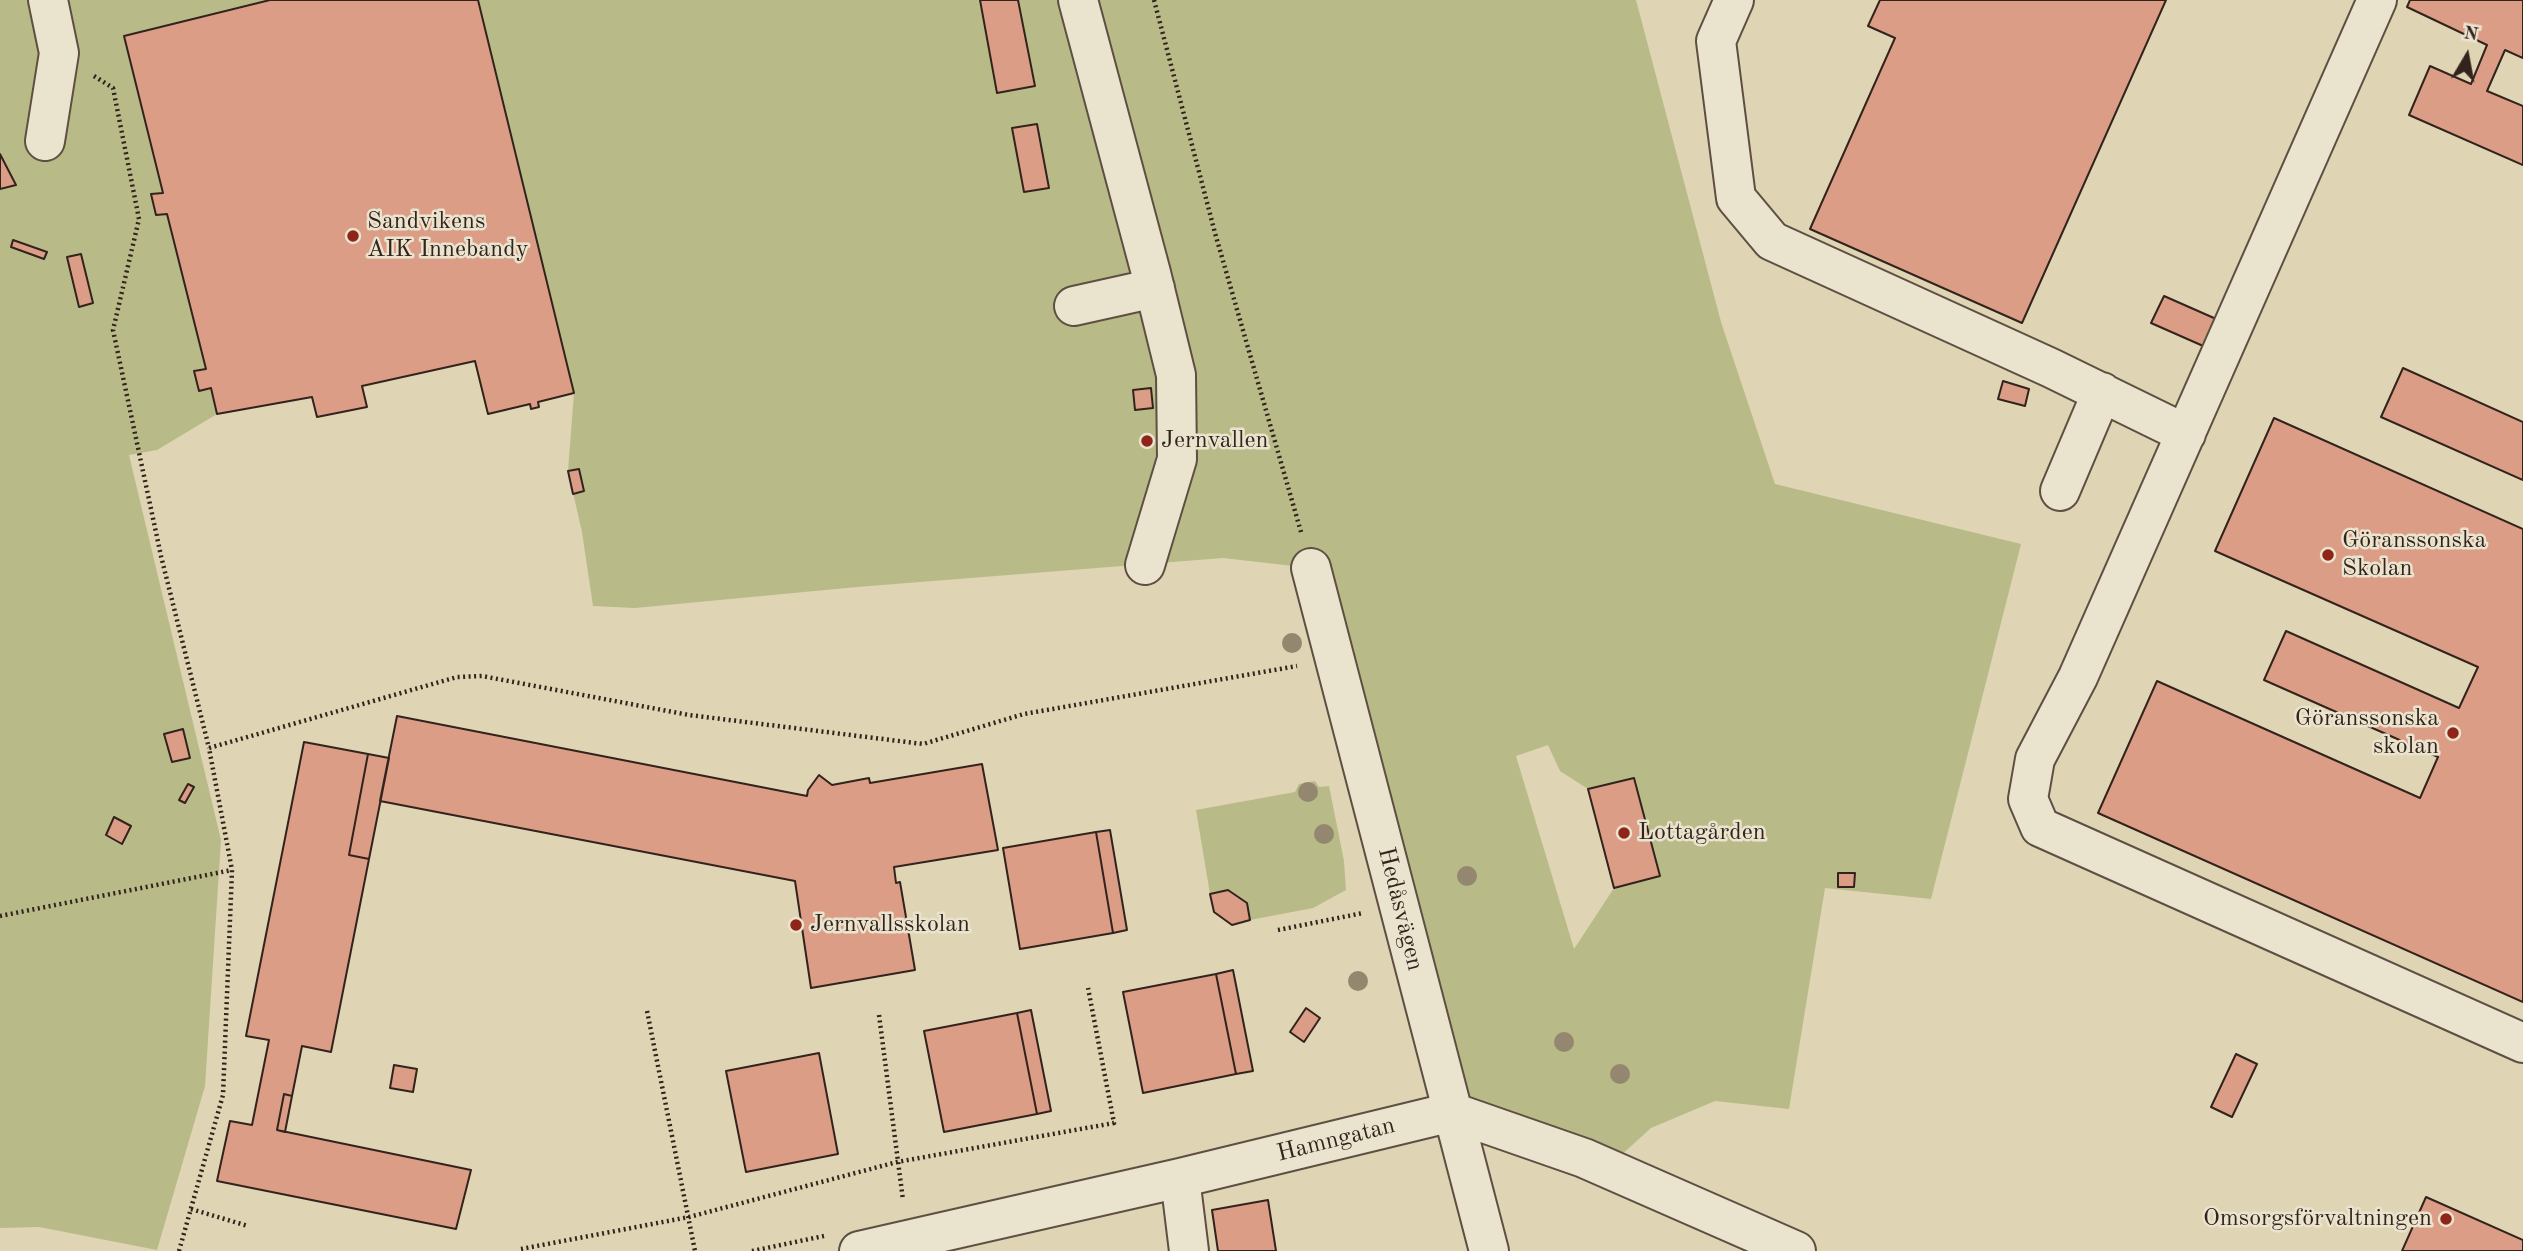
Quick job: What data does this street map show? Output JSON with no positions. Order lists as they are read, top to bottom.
{
  "streets": {
    "street": ["Hedåsvägen", "Hamngatan"]
  },
  "crossings": [
    ["Hedåsvägen", "Hamngatan"]
  ],
  "places": [
    "Sandvikens AIK Innebandy",
    "Jernvallen",
    "Göranssonska Skolan",
    "Göranssonska skolan",
    "Lottagården",
    "Jernvallsskolan",
    "Omsorgsförvaltningen"
  ],
  "north": "top"
}
